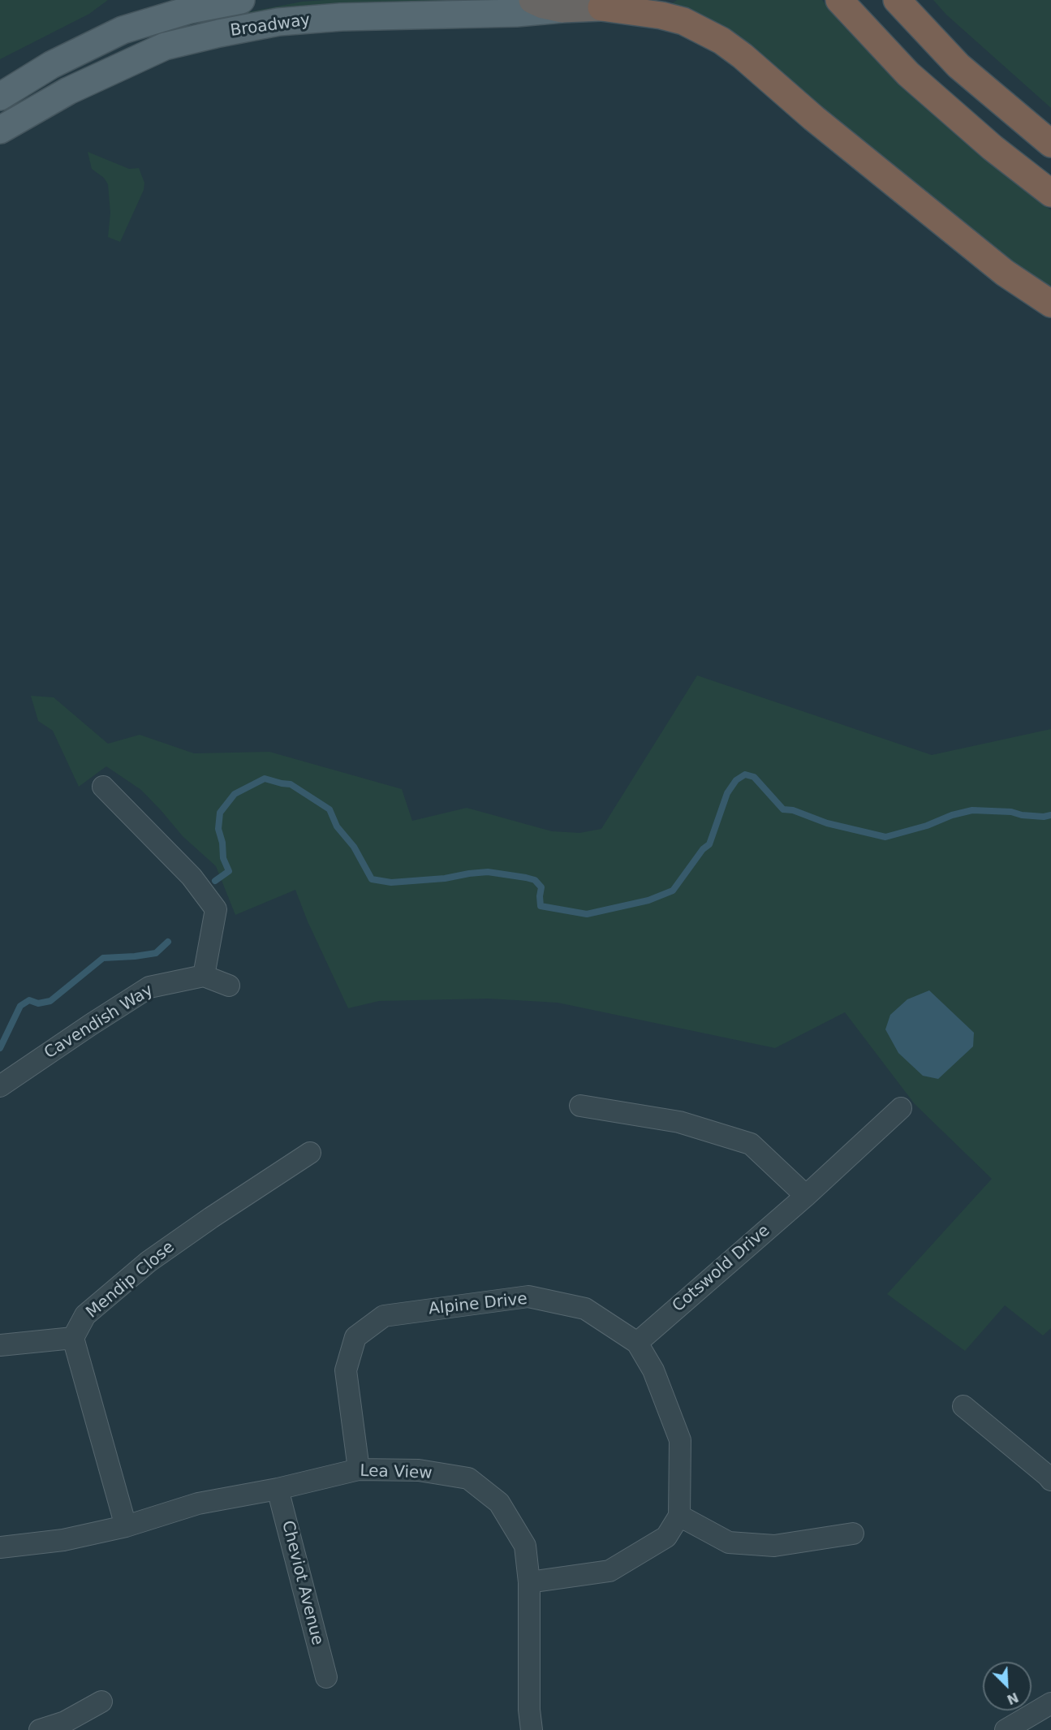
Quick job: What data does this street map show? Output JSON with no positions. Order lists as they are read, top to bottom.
{
  "streets": {
    "main road": ["Broadway"],
    "street": [
      "Cavendish Way",
      "Cotswold Drive",
      "Mendip Close",
      "Alpine Drive",
      "Lea View",
      "Cheviot Avenue"
    ]
  },
  "crossings": [
    ["Cotswold Drive", "Alpine Drive"],
    ["Alpine Drive", "Lea View"],
    ["Lea View", "Cheviot Avenue"]
  ],
  "north": "bottom right"
}
